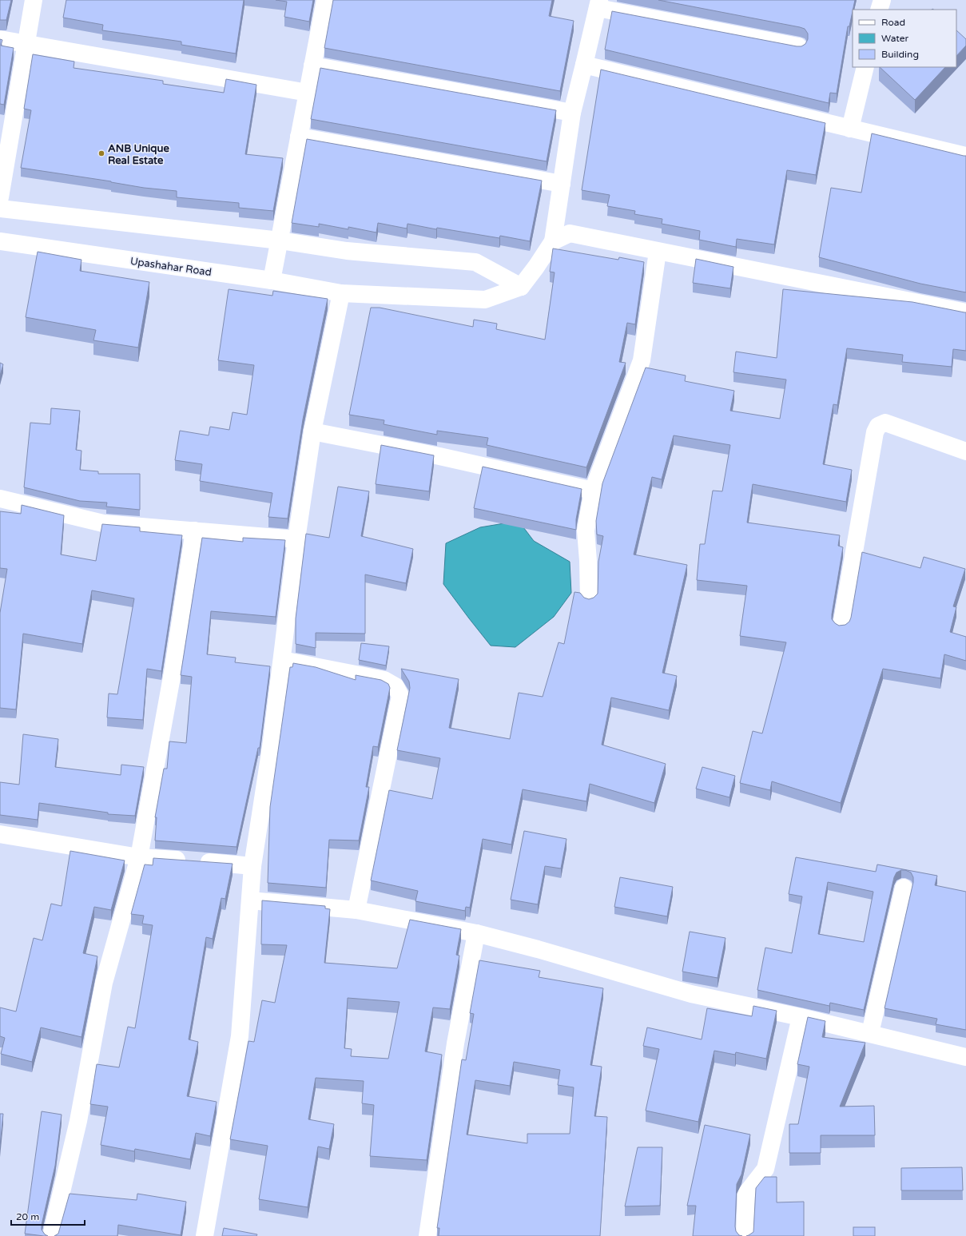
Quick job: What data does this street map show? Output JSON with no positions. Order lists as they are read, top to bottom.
{
  "streets": {
    "street": ["Upashahar Road"]
  },
  "places": ["ANB Unique Real Estate"],
  "legend": ["Road", "Water", "Building"],
  "scale_bar": "20 m"
}
